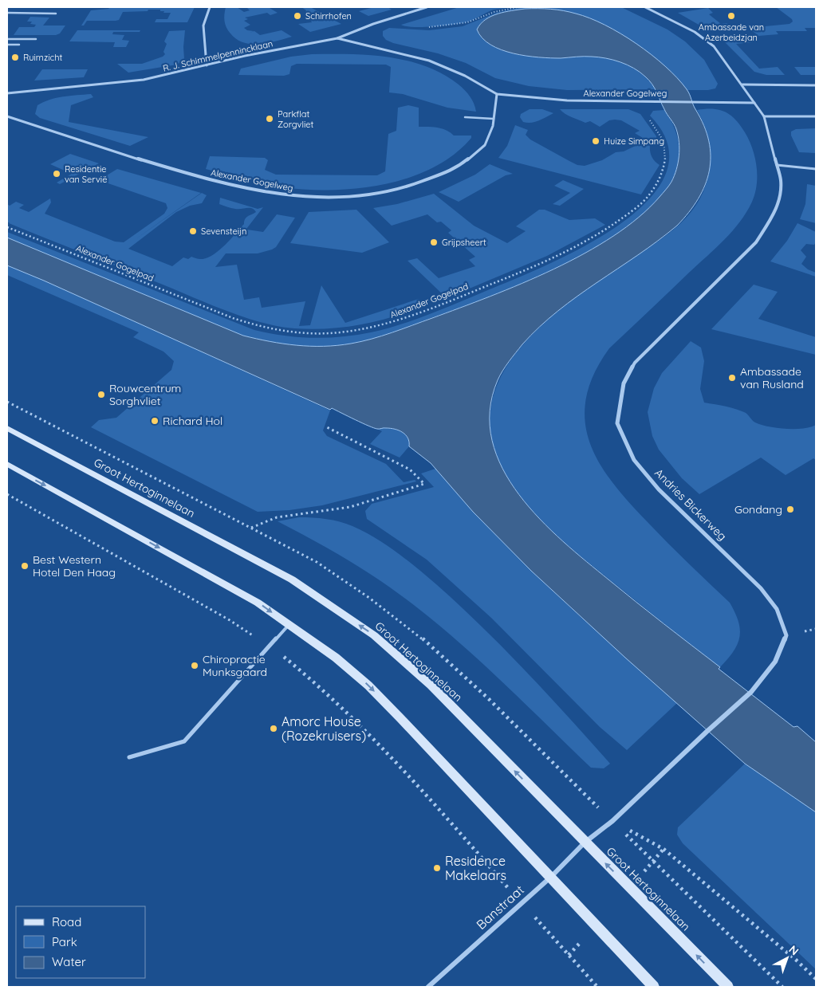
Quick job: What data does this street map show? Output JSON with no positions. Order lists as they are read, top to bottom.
{
  "streets": {
    "main road": ["Groot Hertoginnelaan"],
    "street": [
      "R. J. Schimmelpennincklaan",
      "Alexander Gogelweg",
      "Andries Bickerweg",
      "Banstraat"
    ],
    "path": ["Alexander Gogelpad"]
  },
  "crossings": [
    ["R. J. Schimmelpennincklaan", "Alexander Gogelweg"],
    ["Alexander Gogelweg", "Alexander Gogelpad"],
    ["Alexander Gogelweg", "Andries Bickerweg"],
    ["Groot Hertoginnelaan", "Andries Bickerweg"],
    ["Groot Hertoginnelaan", "Banstraat"],
    ["Andries Bickerweg", "Banstraat"]
  ],
  "places": [
    "Schirrhofen",
    "Ambassade van Azerbeidzjan",
    "Ruimzicht",
    "Parkflat Zorgvliet",
    "Huize Simpang",
    "Residentie van Servië",
    "Sevensteijn",
    "Grijpsheert",
    "Ambassade van Rusland",
    "Rouwcentrum Sorghvliet",
    "Richard Hol",
    "Gondang",
    "Best Western Hotel Den Haag",
    "Chiropractie Munksgaard",
    "Amorc House (Rozekruisers)",
    "Residence Makelaars"
  ],
  "legend": ["Road", "Park", "Water"],
  "north": "top right"
}
